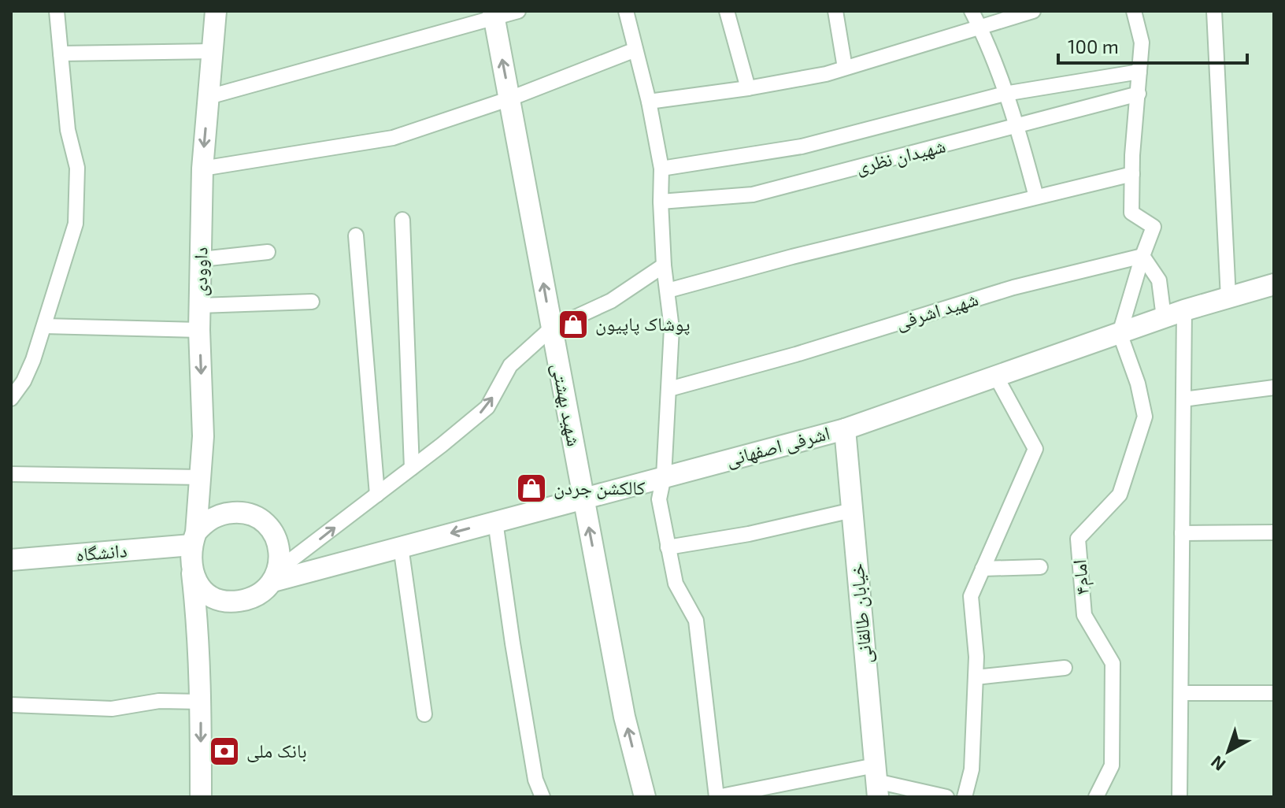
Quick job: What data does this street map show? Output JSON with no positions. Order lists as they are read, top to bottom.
{
  "streets": {
    "main road": [
      "داوودی",
      "شهید بهشتی",
      "اشرفی اصفهانی",
      "دانشگاه",
      "خیابان طالقانی"
    ],
    "street": ["شهیدان نظری", "شهید اشرفی", "امام۴"]
  },
  "crossings": [
    ["داوودی", "اشرفی اصفهانی"],
    ["داوودی", "دانشگاه"],
    ["شهید بهشتی", "اشرفی اصفهانی"],
    ["اشرفی اصفهانی", "دانشگاه"],
    ["اشرفی اصفهانی", "امام۴"],
    ["اشرفی اصفهانی", "خیابان طالقانی"]
  ],
  "one_way": ["داوودی", "شهید بهشتی"],
  "places": {
    "shop": ["پوشاک پاپیون", "کالکشن جردن"],
    "bank": ["بانک ملی"]
  },
  "scale_bar": "100 m",
  "north": "bottom left"
}
